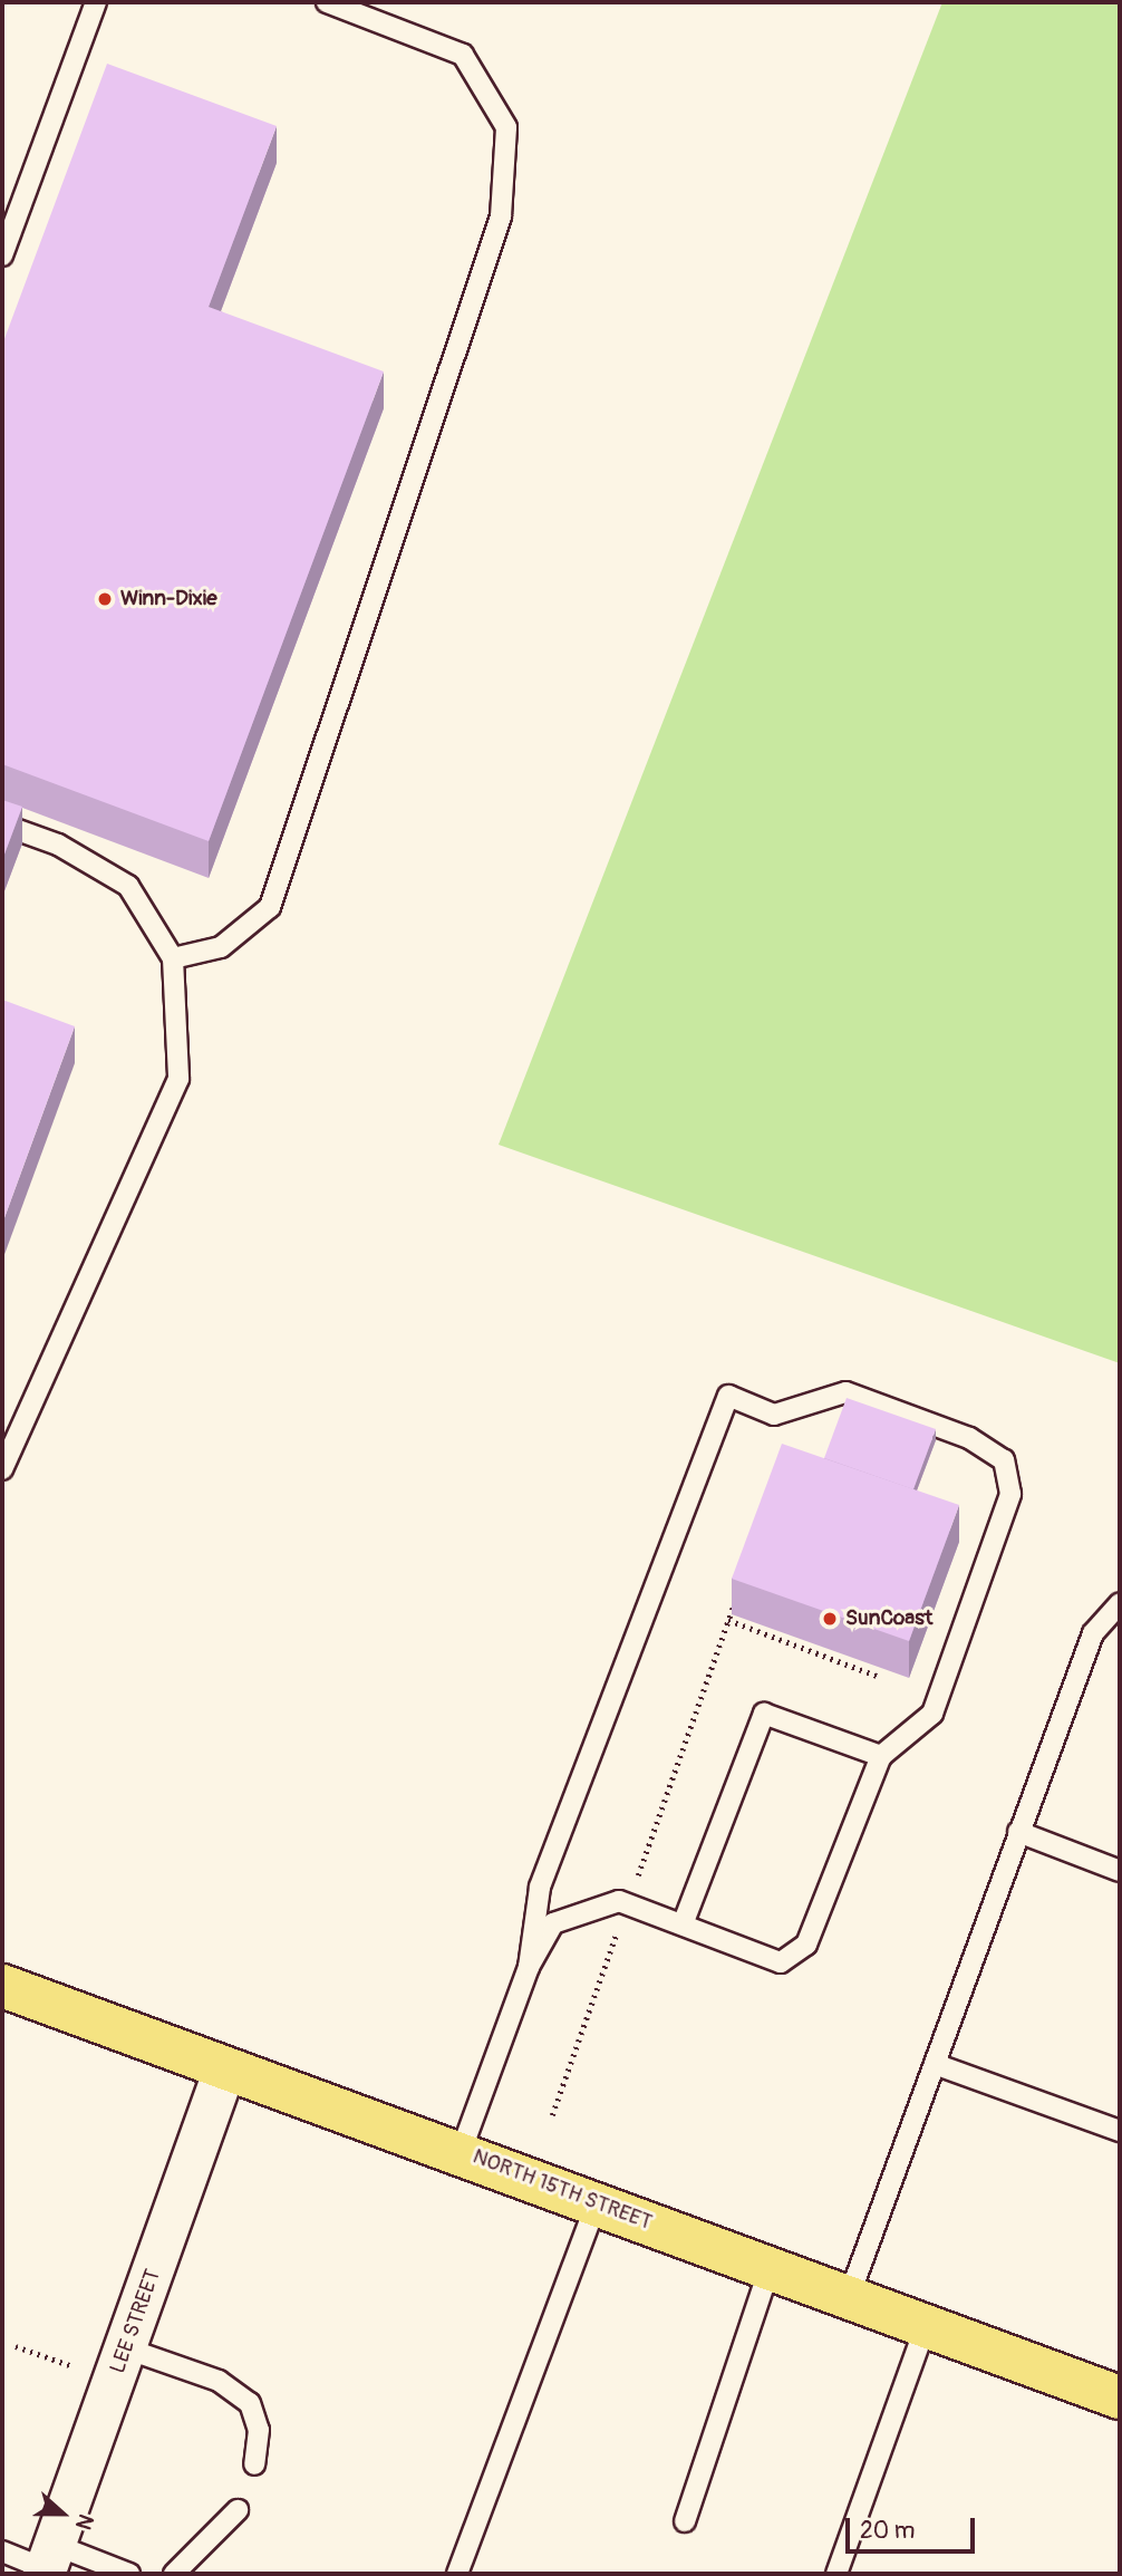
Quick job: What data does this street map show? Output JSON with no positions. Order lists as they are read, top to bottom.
{
  "streets": {
    "highway": ["NORTH 15TH STREET"],
    "street": ["LEE STREET"]
  },
  "crossings": [
    ["NORTH 15TH STREET", "LEE STREET"]
  ],
  "places": ["Winn-Dixie", "SunCoast"],
  "scale_bar": "20 m",
  "north": "right"
}
